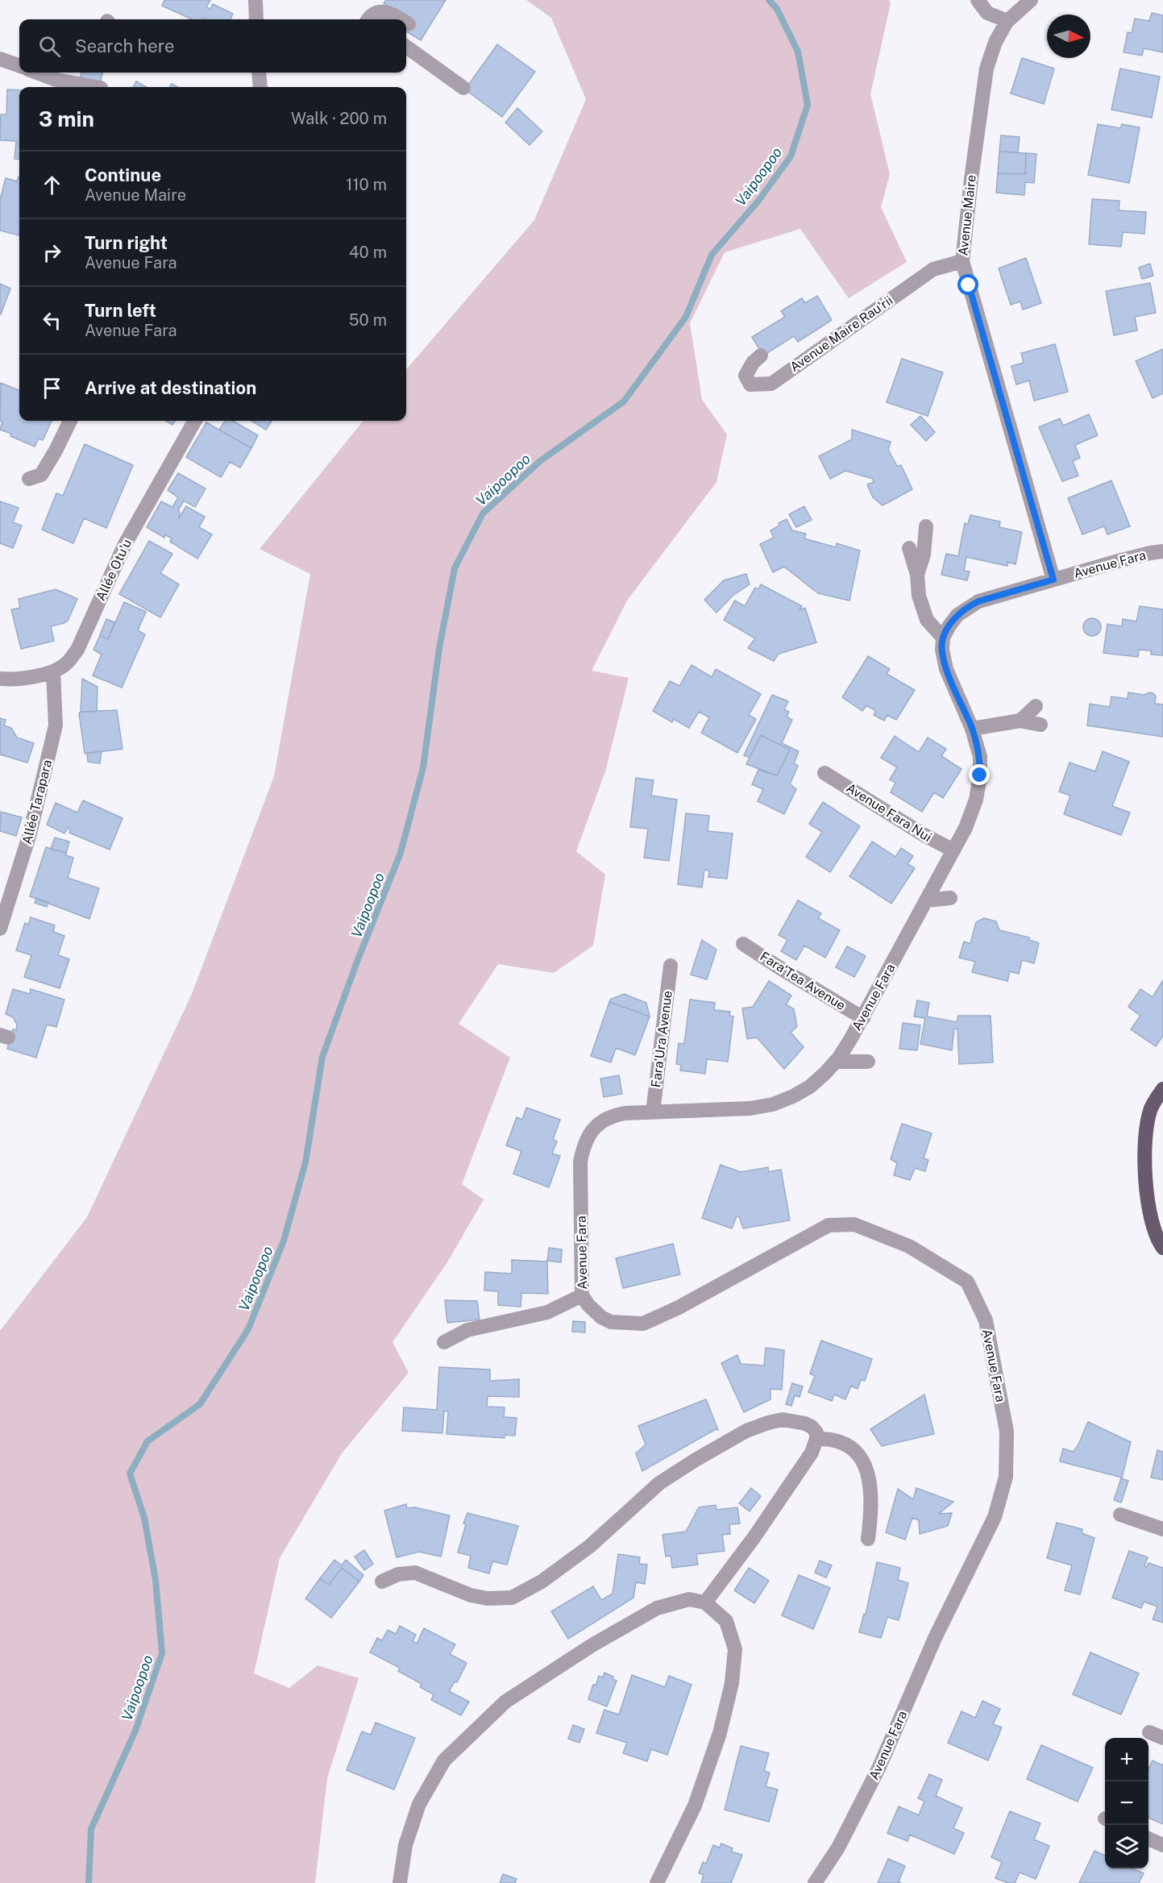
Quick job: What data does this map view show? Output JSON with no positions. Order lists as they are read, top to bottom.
{
  "streets": {
    "street": [
      "Avenue Maire",
      "Avenue Maire Rau'rii",
      "Avenue Fara",
      "Allée Otu'u",
      "Allée Tarapara",
      "Avenue Fara Nui",
      "Fara'Tea Avenue",
      "Fara'Ura Avenue"
    ]
  },
  "crossings": [
    ["Avenue Maire", "Avenue Maire Rau'rii"],
    ["Avenue Maire", "Avenue Fara"],
    ["Avenue Fara", "Avenue Fara Nui"],
    ["Avenue Fara", "Fara'Tea Avenue"],
    ["Avenue Fara", "Fara'Ura Avenue"],
    ["Allée Otu'u", "Allée Tarapara"]
  ],
  "water": ["Vaipoopoo"],
  "north": "right",
  "page": {
    "search": "Search here",
    "heading": ["3 min", "Walk · 200 m"],
    "list": [
      ["Continue", "Avenue Maire", "110 m"],
      ["Turn right", "Avenue Fara", "40 m"],
      ["Turn left", "Avenue Fara", "50 m"],
      "Arrive at destination"
    ],
    "map_buttons": ["+", "−"]
  }
}
